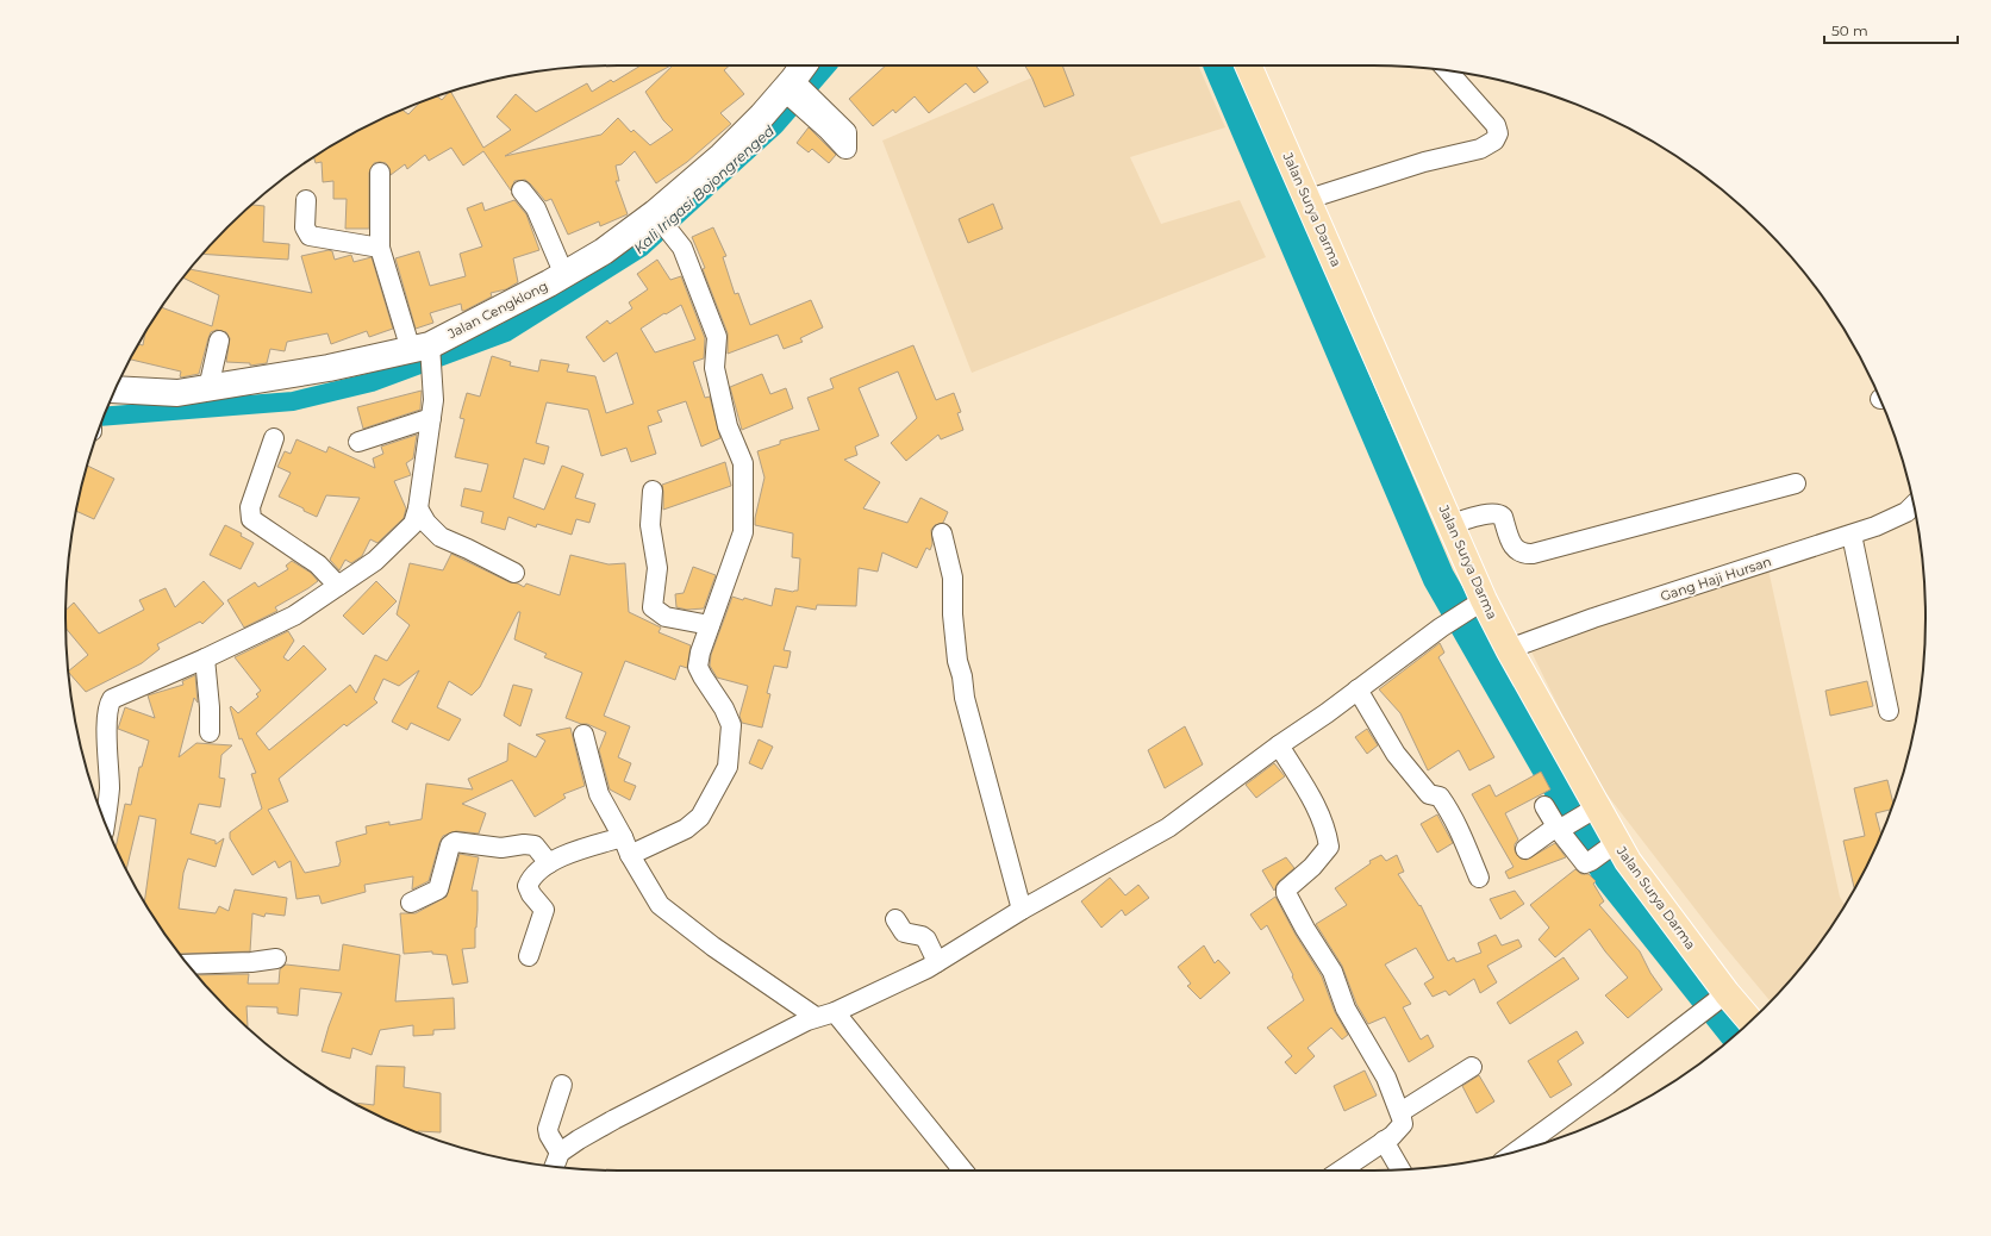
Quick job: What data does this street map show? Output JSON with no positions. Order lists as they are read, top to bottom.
{
  "streets": {
    "main road": ["Jalan Surya Darma", "Jalan Cengklong"],
    "street": ["Gang Haji Hursan"]
  },
  "crossings": [
    ["Jalan Surya Darma", "Gang Haji Hursan"]
  ],
  "water": ["Kali Irigasi Bojongrenged"],
  "scale_bar": "50 m"
}
